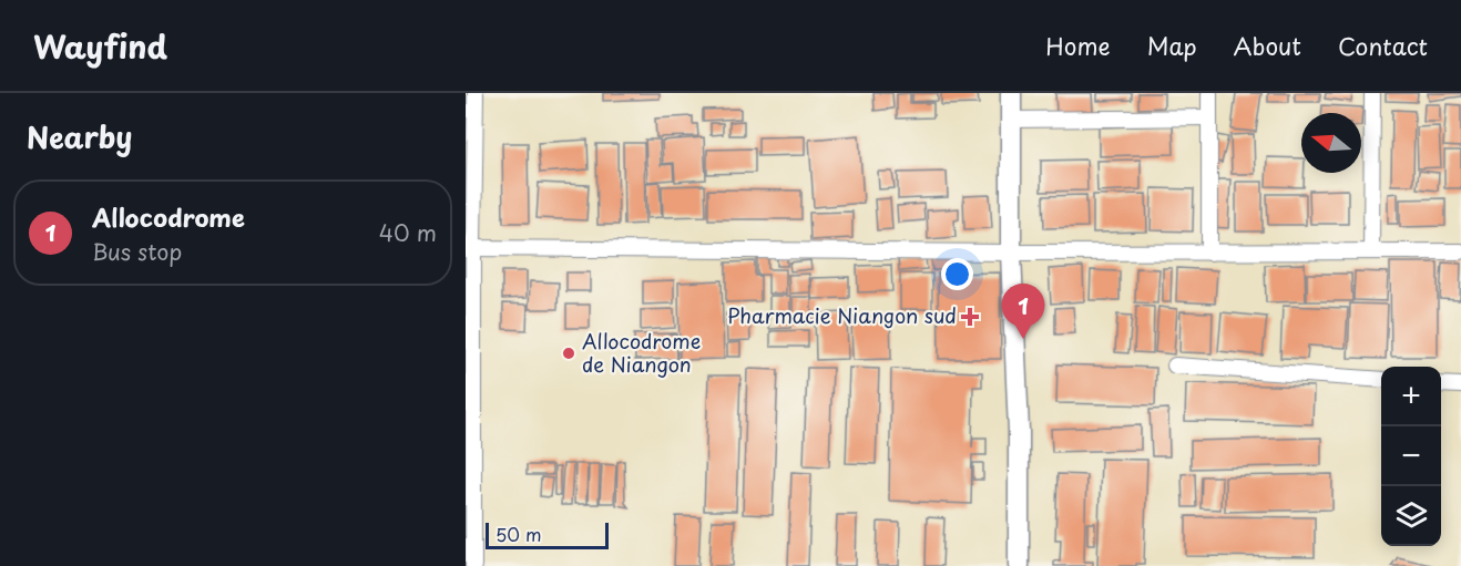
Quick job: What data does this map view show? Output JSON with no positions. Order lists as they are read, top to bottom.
{
  "places": {
    "health": ["Pharmacie Niangon sud"],
    "other": ["Allocodrome de Niangon"]
  },
  "scale_bar": "50 m",
  "north": "left",
  "page": {
    "header": "Wayfind",
    "nav": [
      "Home",
      "Map",
      "About",
      "Contact"
    ],
    "heading": "Nearby",
    "list": [
      {
        "mark": "1",
        "name": "Allocodrome",
        "note": "Bus stop",
        "value": "40 m"
      }
    ],
    "pins": "1",
    "map_buttons": ["+", "−"],
    "scale": "50 m"
  }
}
